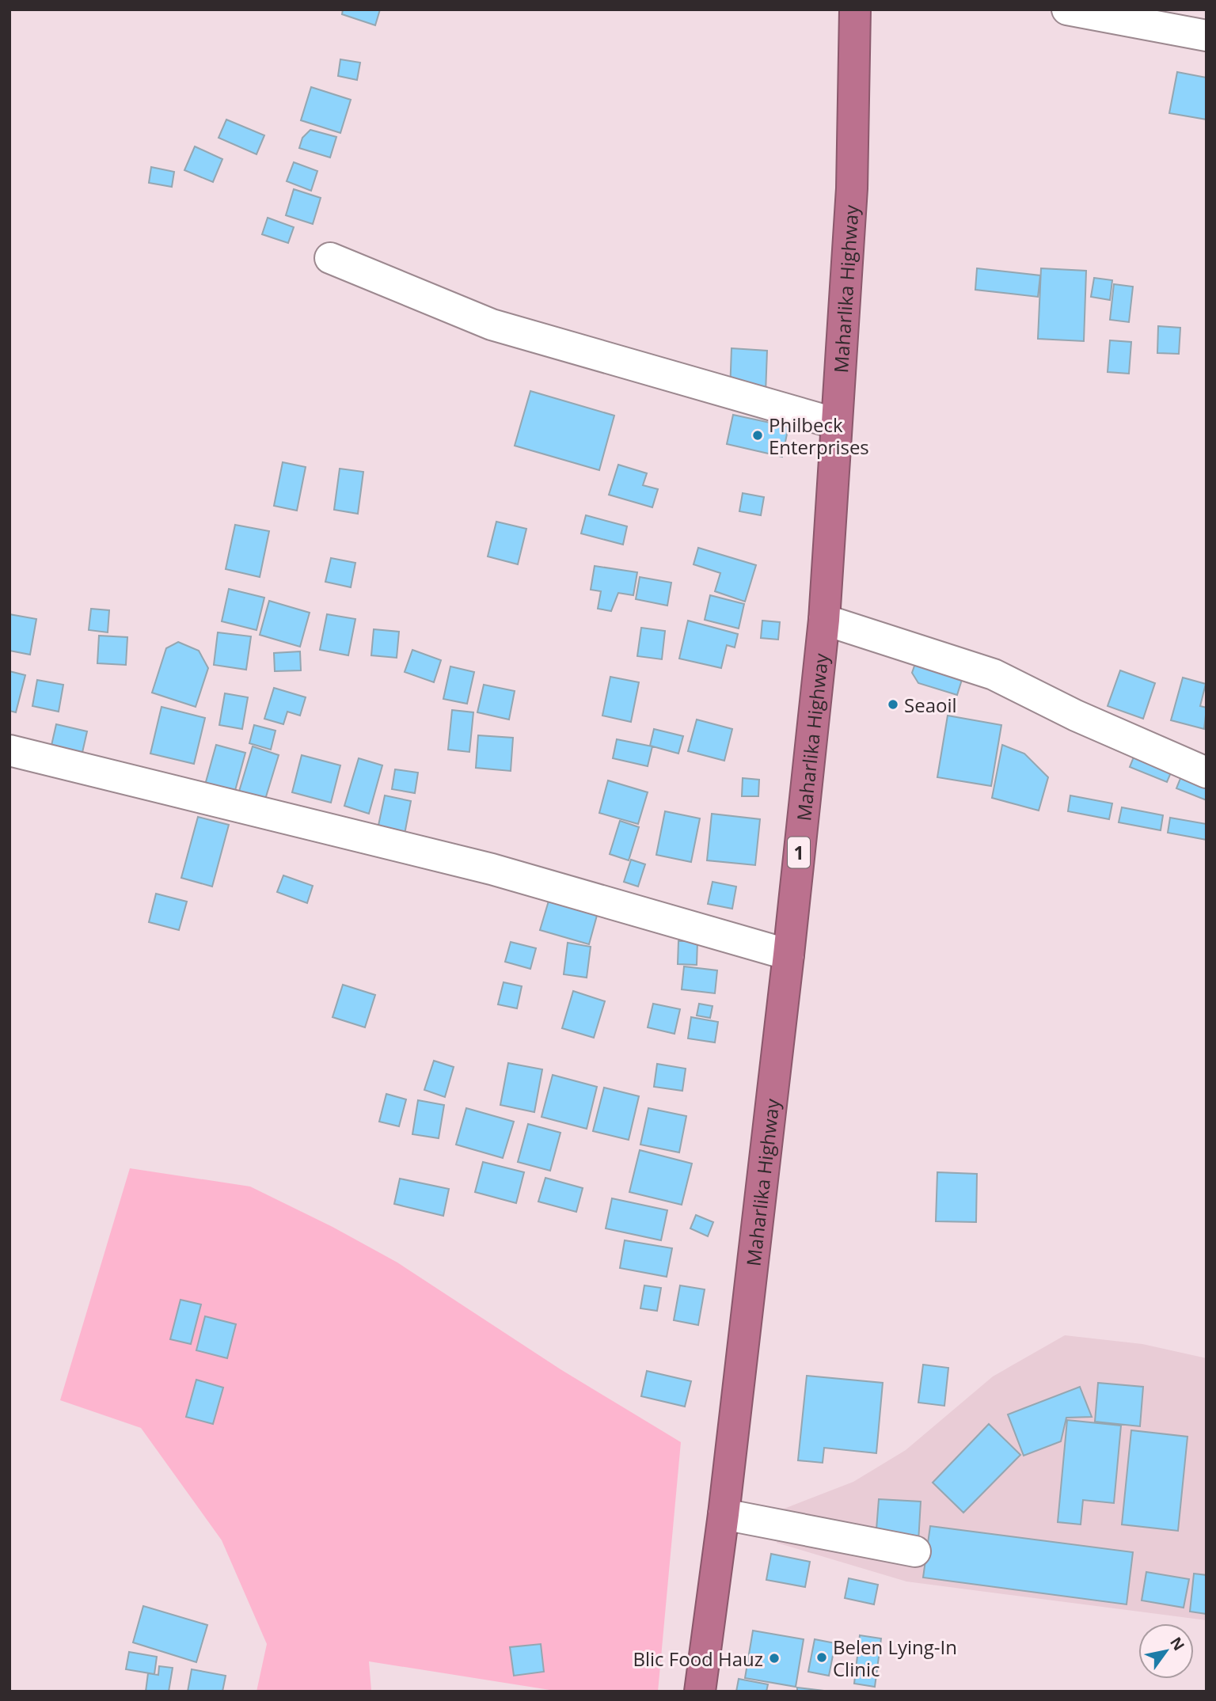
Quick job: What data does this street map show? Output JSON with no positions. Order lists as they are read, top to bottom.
{
  "streets": {
    "highway": ["Maharlika Highway", "1"]
  },
  "places": [
    "Philbeck Enterprises",
    "Seaoil",
    "Belen Lying-In Clinic",
    "Blic Food Hauz"
  ],
  "north": "top right"
}
